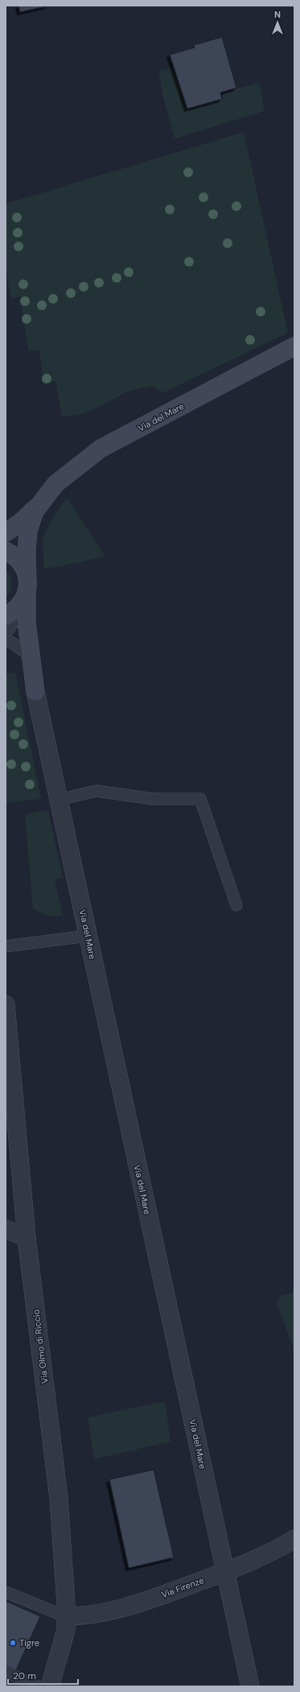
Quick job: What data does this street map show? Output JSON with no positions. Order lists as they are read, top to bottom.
{
  "streets": {
    "street": ["Via del Mare", "Via Olmo di Riccio", "Via Firenze"]
  },
  "crossings": [
    ["Via del Mare", "Via Firenze"],
    ["Via Olmo di Riccio", "Via Firenze"]
  ],
  "places": ["Tigre"],
  "scale_bar": "20 m",
  "north": "top"
}
